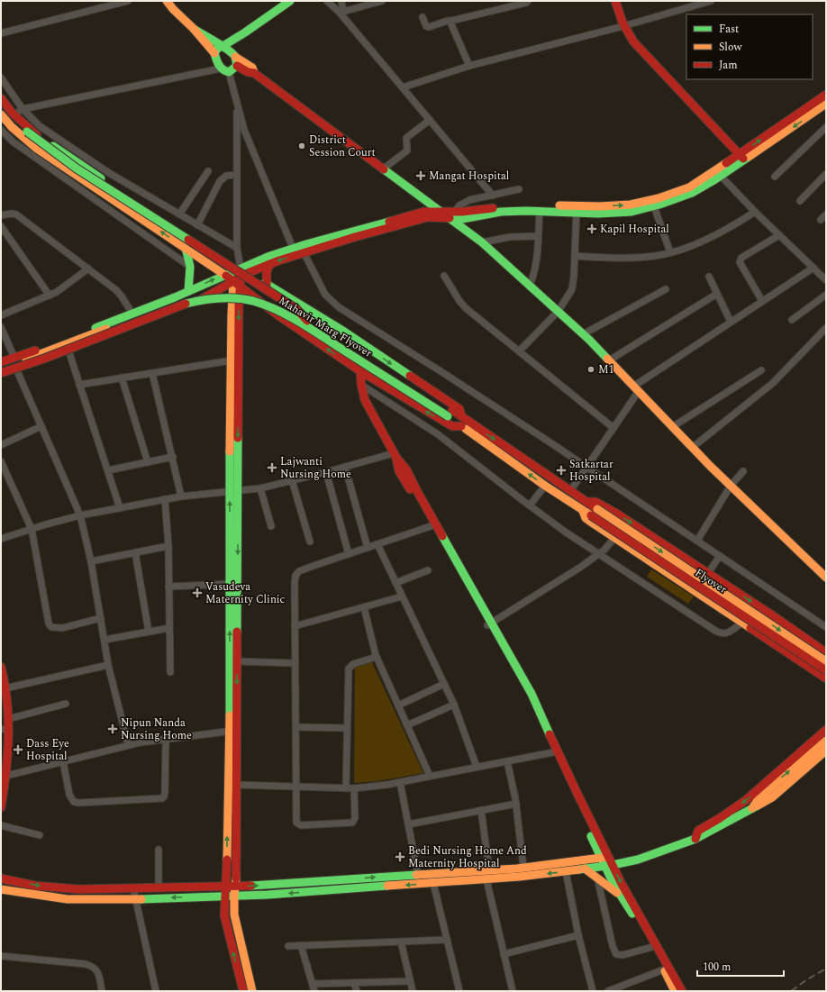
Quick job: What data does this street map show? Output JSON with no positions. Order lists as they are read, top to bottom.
{
  "streets": {
    "main road": ["Mahavir Marg Flyover", "Flyover"]
  },
  "crossings": [
    ["Mahavir Marg Flyover", "Flyover"]
  ],
  "places": {
    "other": ["District Session Court", "M1"],
    "health": [
      "Mangat Hospital",
      "Kapil Hospital",
      "Lajwanti Nursing Home",
      "Satkartar Hospital",
      "Vasudeva Maternity Clinic",
      "Nipun Nanda Nursing Home",
      "Dass Eye Hospital",
      "Bedi Nursing Home And Maternity Hospital"
    ]
  },
  "legend": ["Fast", "Slow", "Jam"],
  "scale_bar": "100 m"
}
